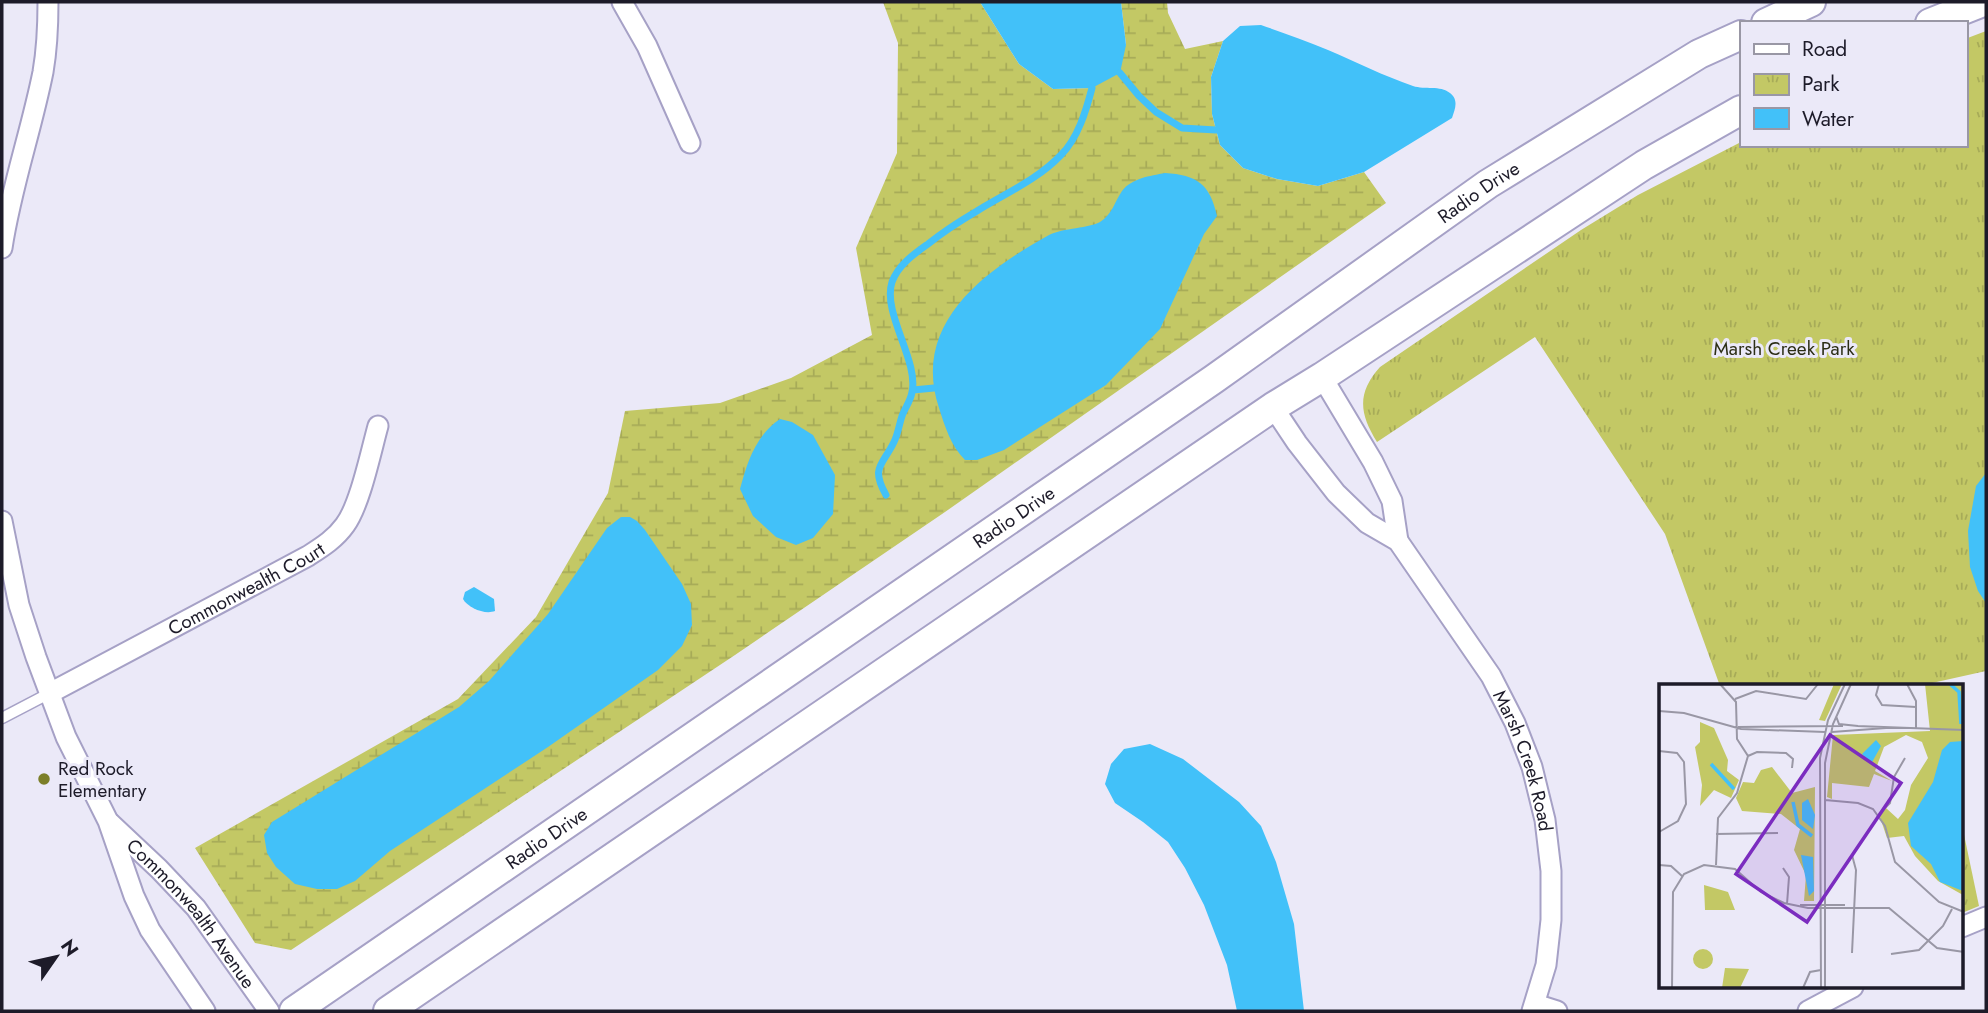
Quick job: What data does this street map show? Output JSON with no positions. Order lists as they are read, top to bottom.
{
  "streets": {
    "main road": ["Radio Drive"],
    "street": ["Commonwealth Court", "Marsh Creek Road", "Commonwealth Avenue"]
  },
  "crossings": [
    ["Commonwealth Court", "Commonwealth Avenue"]
  ],
  "parks": ["Marsh Creek Park"],
  "places": ["Red Rock Elementary"],
  "legend": ["Road", "Park", "Water"],
  "north": "top right"
}
